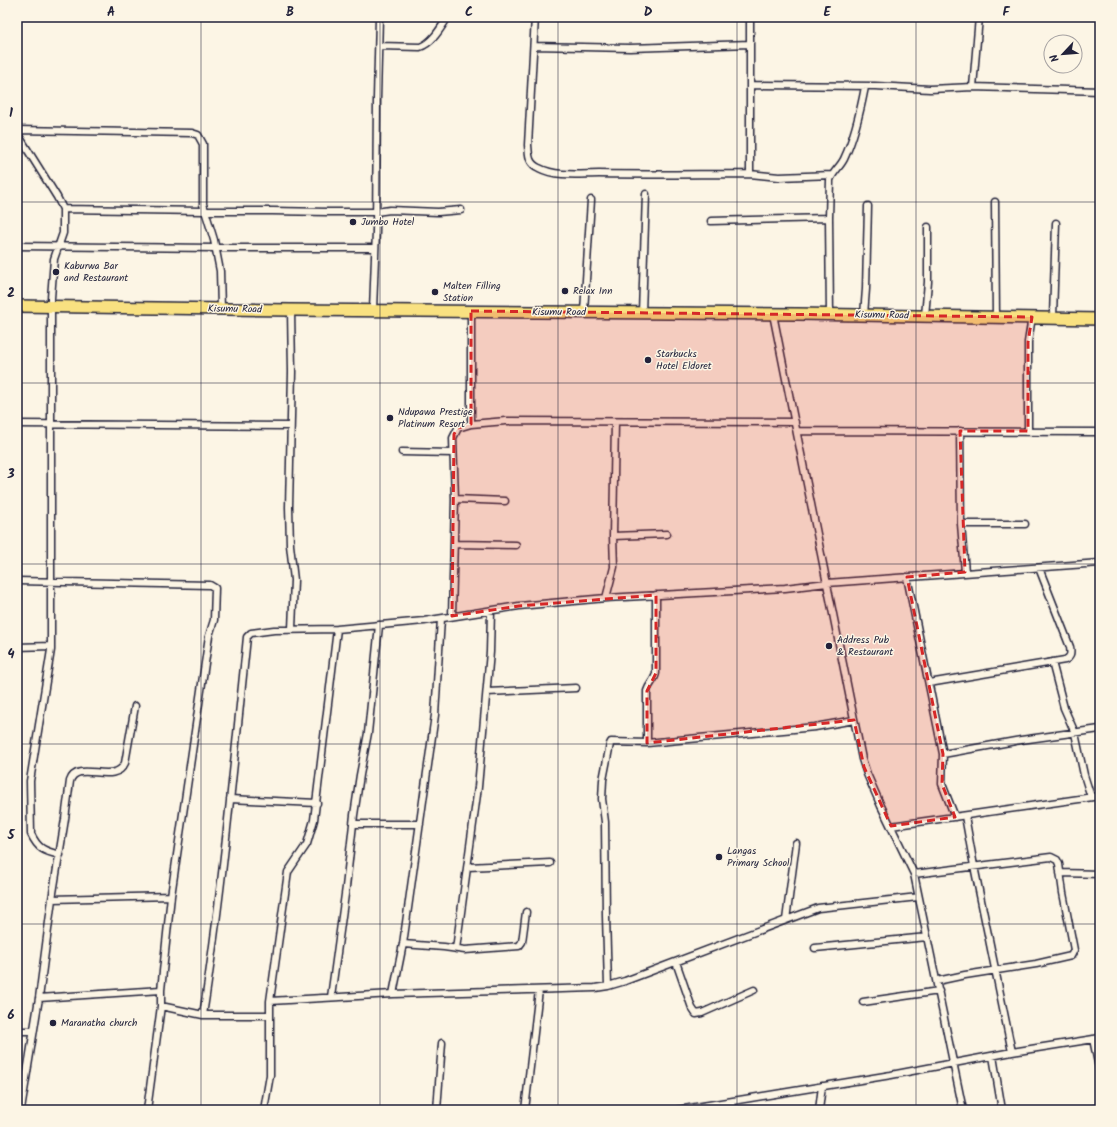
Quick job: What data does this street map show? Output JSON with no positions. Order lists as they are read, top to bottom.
{
  "streets": {
    "highway": ["Kisumu Road"]
  },
  "places": [
    "Jumbo Hotel",
    "Kaburwa Bar and Restaurant",
    "Relax Inn",
    "Malten Filling Station",
    "Starbucks Hotel Eldoret",
    "Ndupawa Prestige Platinum Resort",
    "Address Pub & Restaurant",
    "Langas Primary School",
    "Maranatha church"
  ],
  "north": "bottom left",
  "grid": {
    "columns": [
      "A",
      "B",
      "C",
      "D",
      "E",
      "F"
    ],
    "rows": [
      "1",
      "2",
      "3",
      "4",
      "5",
      "6"
    ]
  }
}
